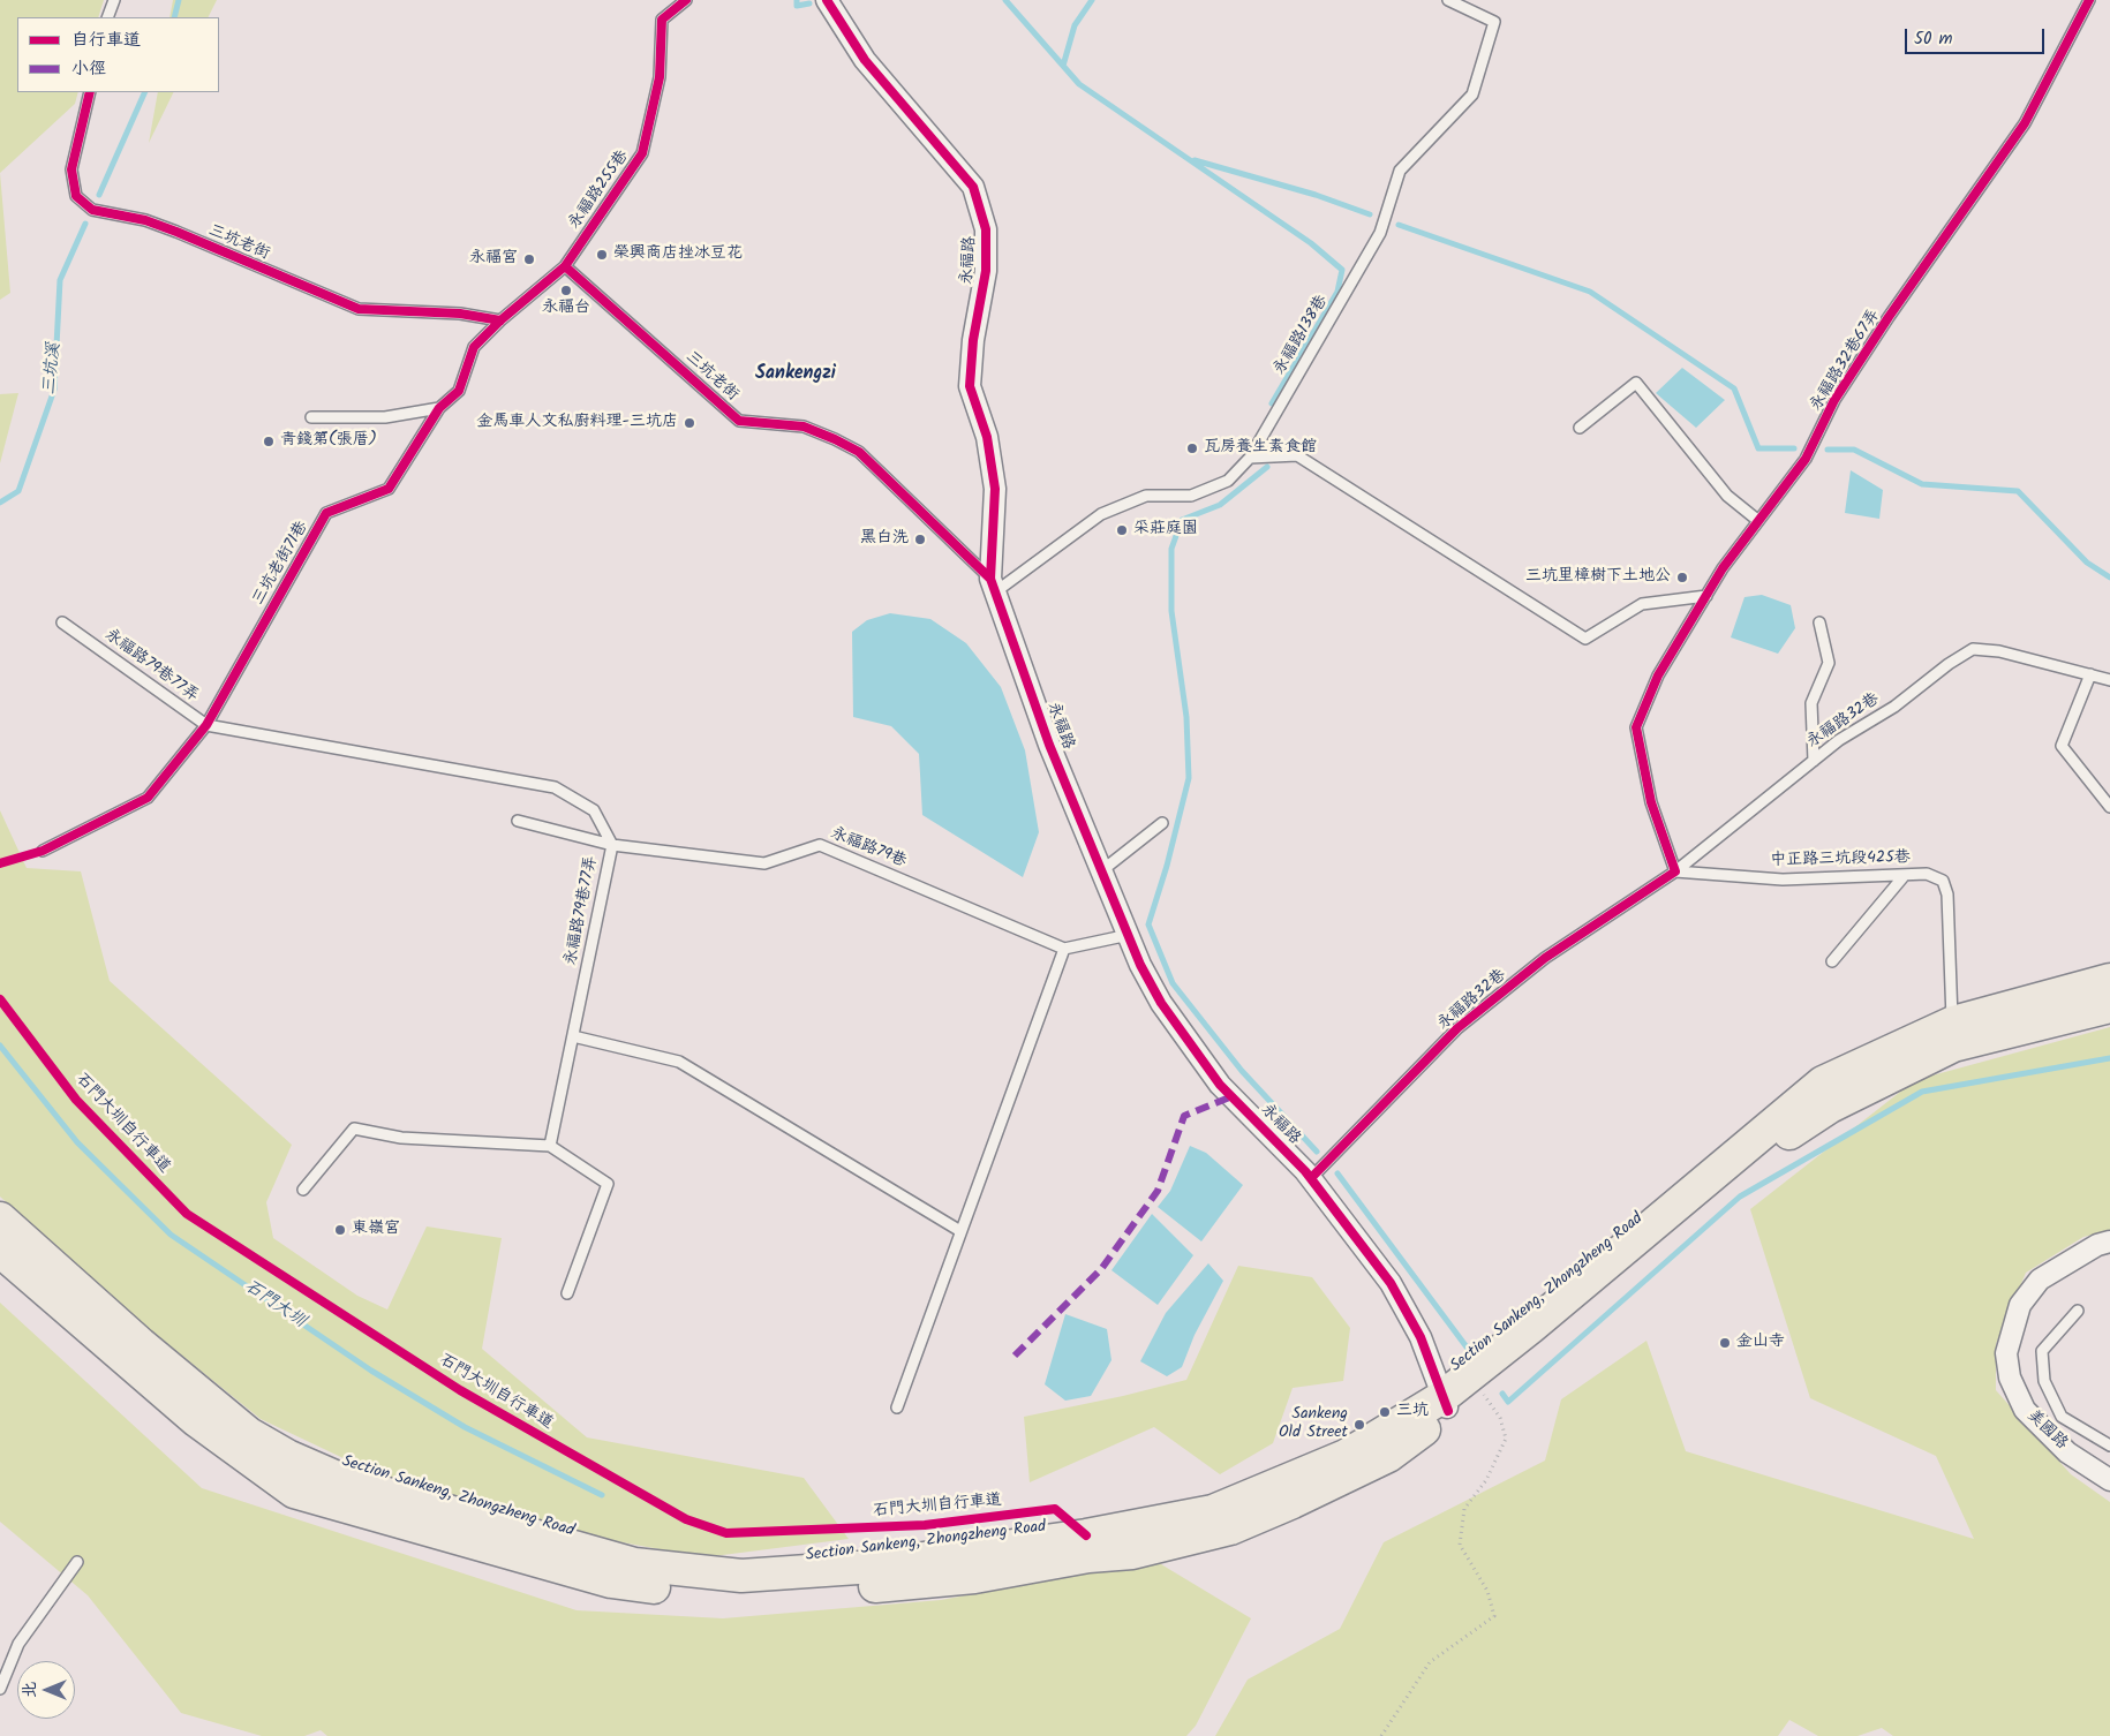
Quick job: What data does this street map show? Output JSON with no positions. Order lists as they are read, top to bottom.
{
  "streets": {
    "main road": ["Section Sankeng, Zhongzheng Road"],
    "street": ["永福路", "美國路"],
    "lane": [
      "永福路255巷",
      "三坑老街",
      "永福路138巷",
      "永福路32巷67弄",
      "三坑老街71巷",
      "永福路79巷77弄",
      "永福路32巷",
      "永福路79巷",
      "中正路三坑段425巷"
    ],
    "cycle path": ["石門大圳自行車道"]
  },
  "crossings": [
    ["永福路255巷", "三坑老街"],
    ["永福路255巷", "三坑老街71巷"],
    ["三坑老街", "永福路"],
    ["三坑老街", "永福路138巷"],
    ["三坑老街", "三坑老街71巷"],
    ["永福路", "永福路138巷"],
    ["永福路", "永福路32巷"],
    ["永福路", "Section Sankeng, Zhongzheng Road"],
    ["永福路32巷67弄", "永福路32巷"],
    ["永福路32巷67弄", "中正路三坑段425巷"],
    ["三坑老街71巷", "永福路79巷77弄"],
    ["永福路79巷77弄", "永福路79巷"],
    ["永福路32巷", "中正路三坑段425巷"],
    ["中正路三坑段425巷", "Section Sankeng, Zhongzheng Road"]
  ],
  "districts": ["Sankengzi"],
  "water": ["三坑溪", "石門大圳"],
  "places": [
    "榮興商店挫冰豆花",
    "永福宮",
    "永福台",
    "金馬車人文私廚料理-三坑店",
    "青錢第(張厝)",
    "瓦房養生素食館",
    "采莊庭園",
    "黑白洗",
    "三坑里樟樹下土地公",
    "東嶺宮",
    "金山寺",
    "三坑",
    "Sankeng Old Street"
  ],
  "legend": ["自行車道", "小徑"],
  "scale_bar": "50 m",
  "north": "left"
}
